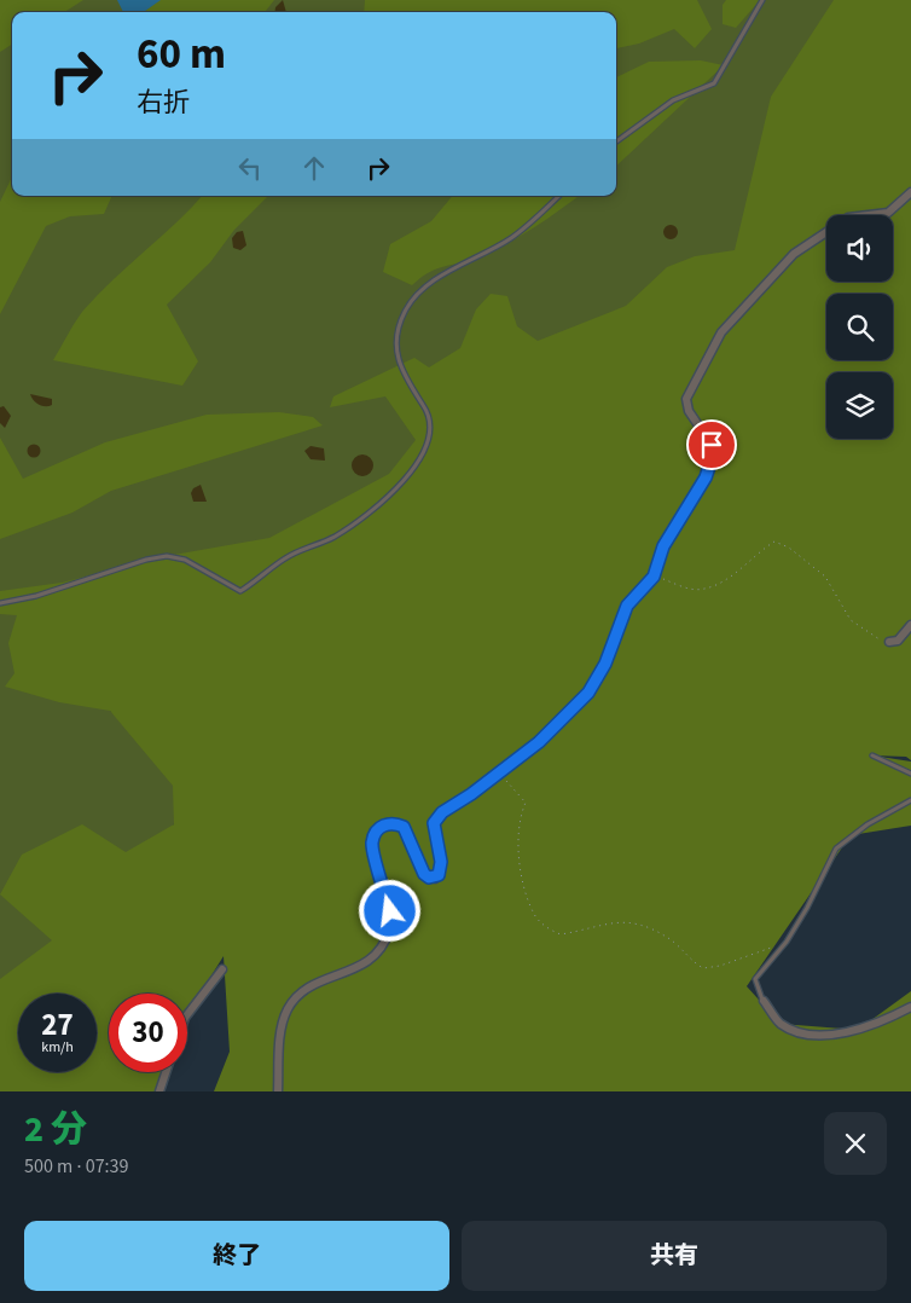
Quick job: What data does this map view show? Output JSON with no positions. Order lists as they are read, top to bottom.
{
  "page": {
    "turn": ["60 m", "右折"],
    "speed": "27 km/h",
    "limit": "30",
    "heading": ["2 分", "500 m · 07:39"],
    "buttons": ["終了", "共有"]
  }
}
